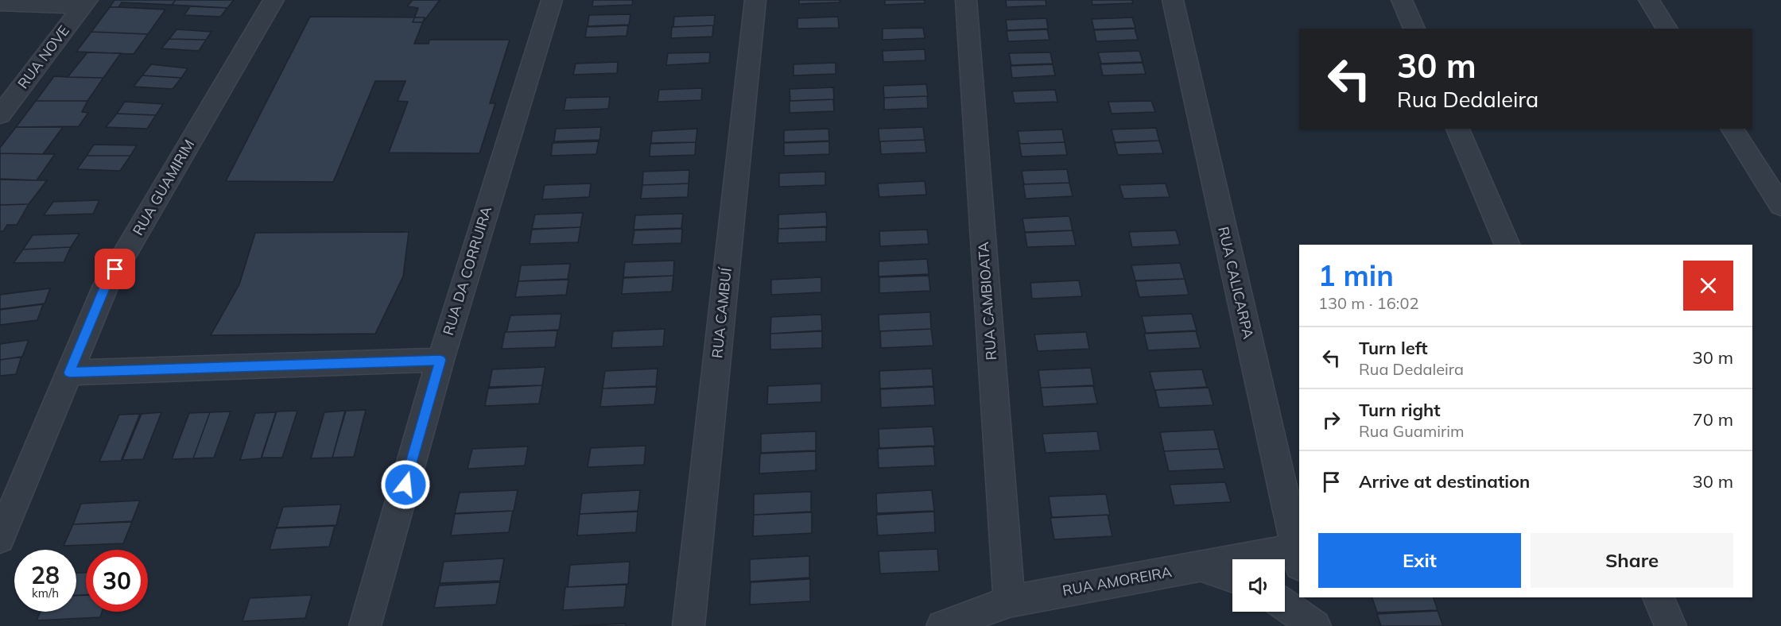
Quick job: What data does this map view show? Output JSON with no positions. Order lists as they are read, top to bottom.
{
  "streets": {
    "street": [
      "RUA NOVE",
      "RUA GUAMIRIM",
      "RUA DA CORRUIRA",
      "RUA CALICARPA",
      "RUA CAMBIOATA",
      "RUA CAMBUÍ",
      "RUA AMOREIRA"
    ]
  },
  "crossings": [
    ["RUA CALICARPA", "RUA AMOREIRA"],
    ["RUA CAMBIOATA", "RUA AMOREIRA"]
  ],
  "page": {
    "turn": ["30 m", "Rua Dedaleira"],
    "heading": ["1 min", "130 m · 16:02"],
    "list": [
      {
        "name": "Turn left",
        "note": "Rua Dedaleira",
        "value": "30 m"
      },
      {
        "name": "Turn right",
        "note": "Rua Guamirim",
        "value": "70 m"
      },
      {
        "name": "Arrive at destination",
        "value": "30 m"
      }
    ],
    "buttons": ["Exit", "Share"],
    "speed": "28 km/h",
    "limit": "30"
  }
}
